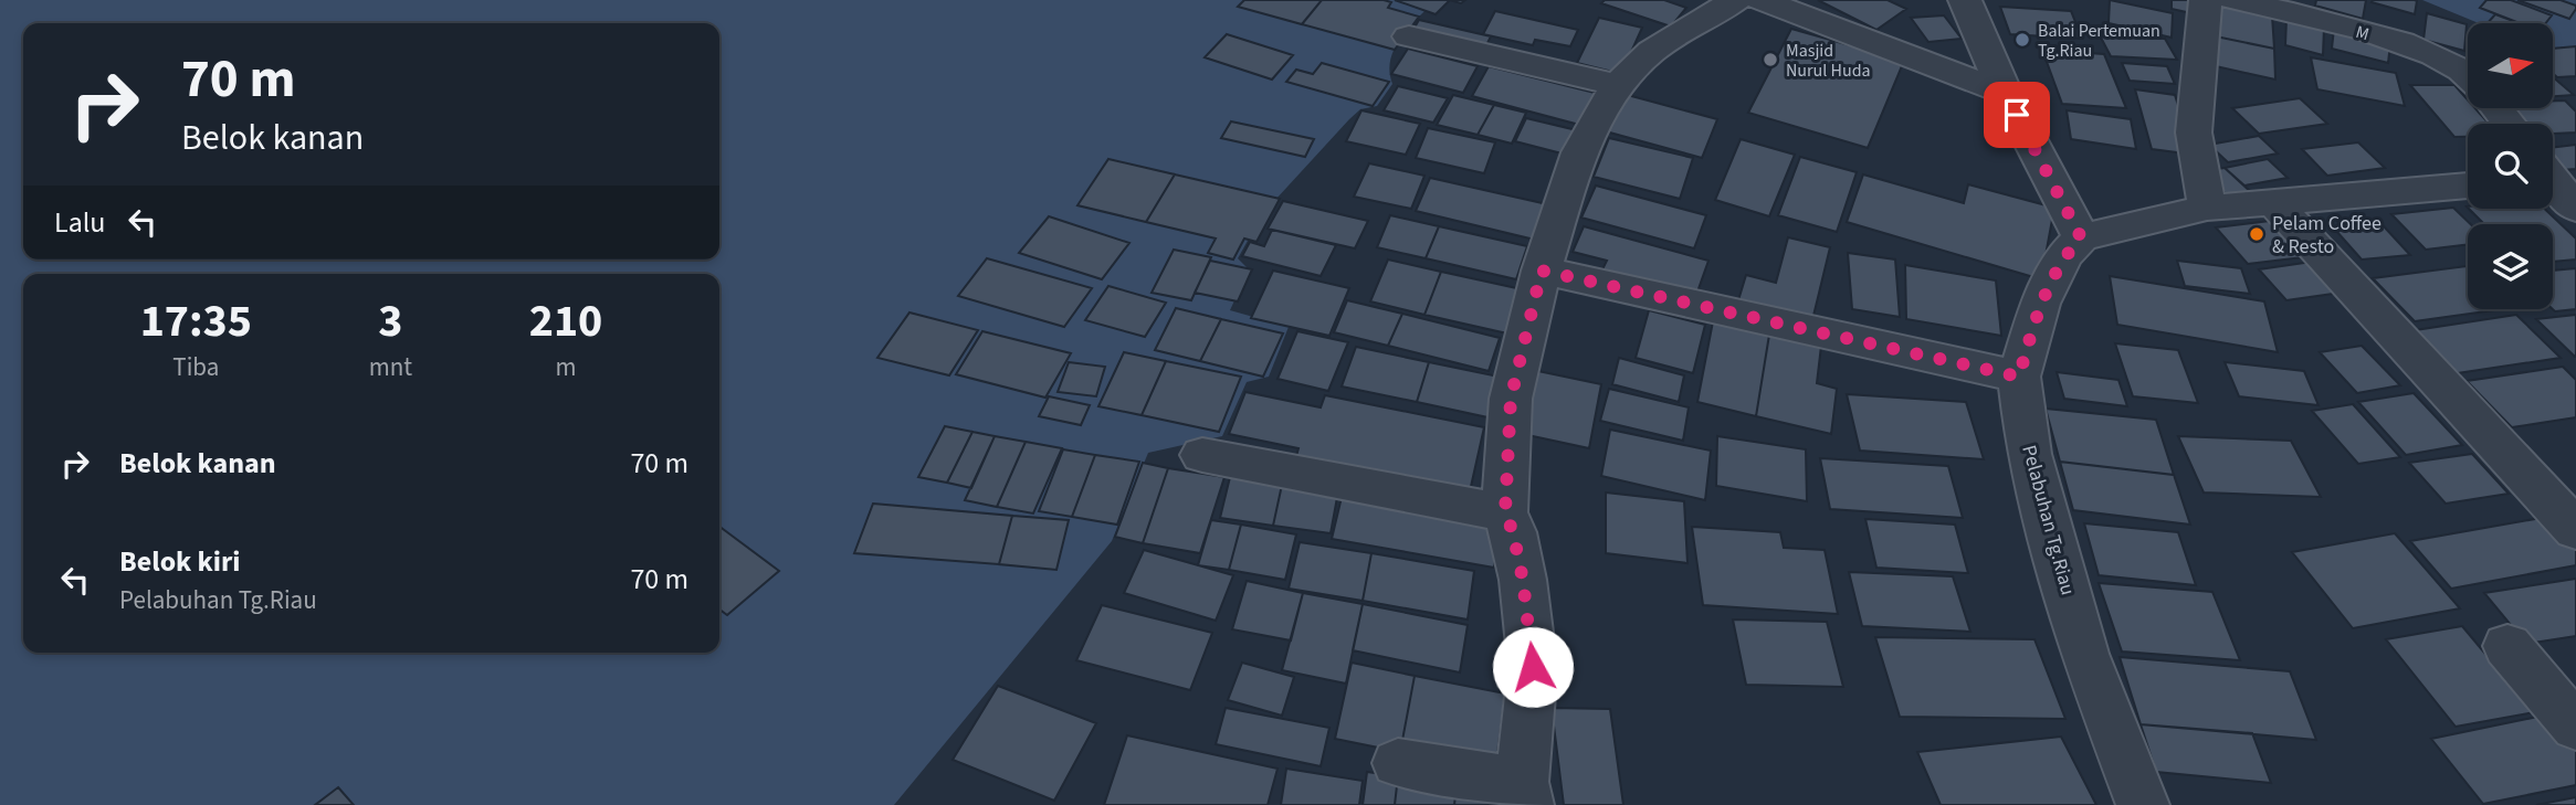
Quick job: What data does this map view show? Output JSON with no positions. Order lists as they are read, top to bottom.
{
  "streets": {
    "street": ["M", "Pelabuhan Tg.Riau"]
  },
  "places": ["Balai Pertemuan Tg.Riau", "Masjid Nurul Huda", "Pelam Coffee & Resto"],
  "north": "right",
  "page": {
    "turn": ["70 m", "Belok kanan"],
    "then": "Lalu",
    "eta": [
      "17:35",
      "Tiba",
      "3",
      "mnt",
      "210",
      "m"
    ],
    "list": [
      {
        "name": "Belok kanan",
        "value": "70 m"
      },
      {
        "name": "Belok kiri",
        "note": "Pelabuhan Tg.Riau",
        "value": "70 m"
      }
    ]
  }
}
